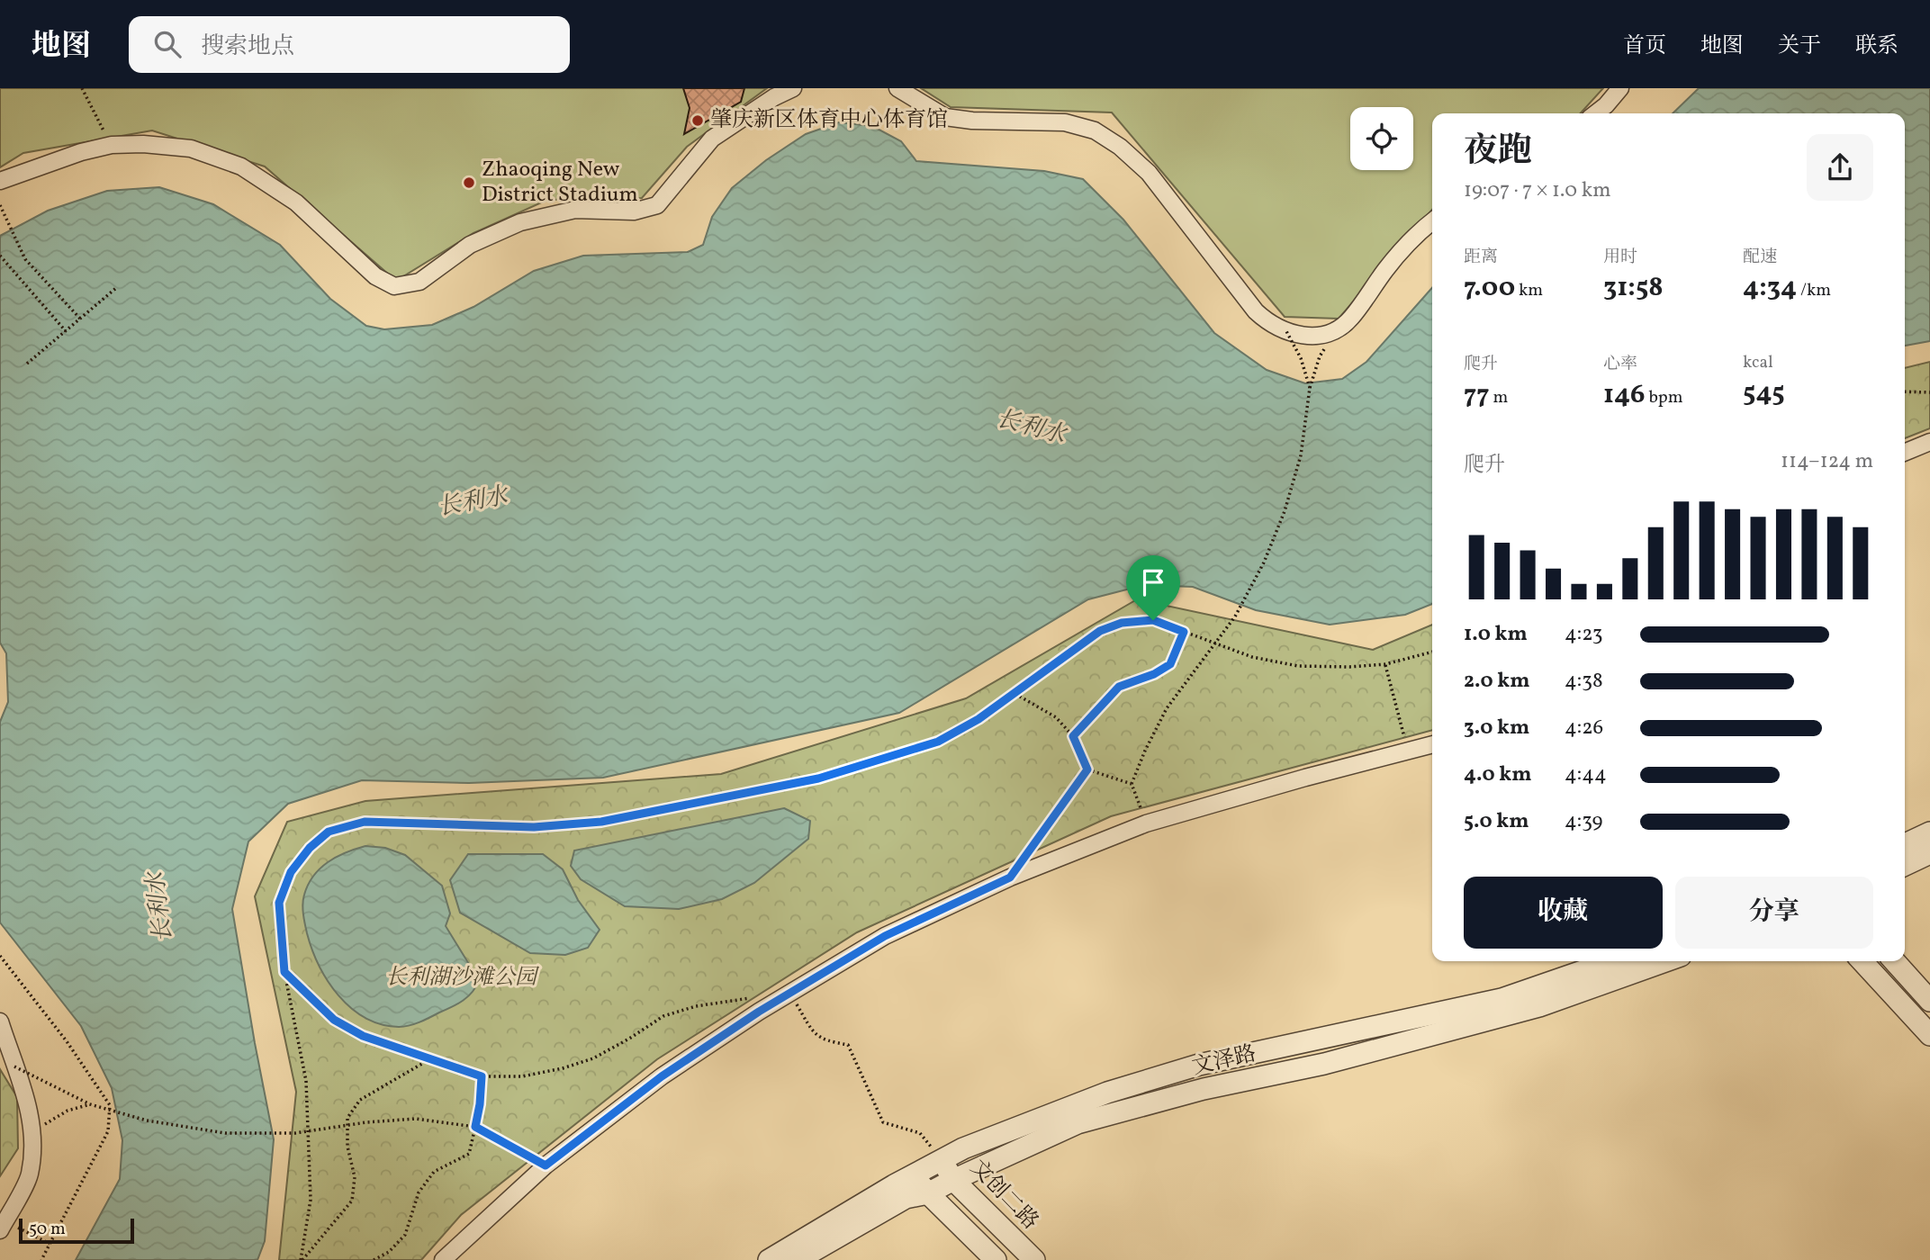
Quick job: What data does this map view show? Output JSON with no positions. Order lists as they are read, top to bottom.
{
  "streets": {
    "street": ["文泽路", "文创二路"]
  },
  "crossings": [
    ["文泽路", "文创二路"]
  ],
  "water": ["长利水"],
  "parks": ["长利湖沙滩公园"],
  "places": ["肇庆新区体育中心体育馆", "Zhaoqing New District Stadium"],
  "scale_bar": "50 m",
  "page": {
    "header": "地图",
    "search": "搜索地点",
    "nav": [
      "首页",
      "地图",
      "关于",
      "联系"
    ],
    "heading": ["夜跑", "19:07 · 7 × 1.0 km"],
    "stats": [
      ["距离", "7.00 km"],
      ["用时", "31:58"],
      ["配速", "4:34 /km"],
      ["爬升", "77 m"],
      ["心率", "146 bpm"],
      ["kcal", "545"]
    ],
    "chart": ["爬升", "114–124 m"],
    "list": [
      {
        "name": "1.0 km",
        "note": "4:23"
      },
      {
        "name": "2.0 km",
        "note": "4:38"
      },
      {
        "name": "3.0 km",
        "note": "4:26"
      },
      {
        "name": "4.0 km",
        "note": "4:44"
      },
      {
        "name": "5.0 km",
        "note": "4:39"
      }
    ],
    "buttons": ["收藏", "分享"],
    "scale": "50 m"
  }
}
